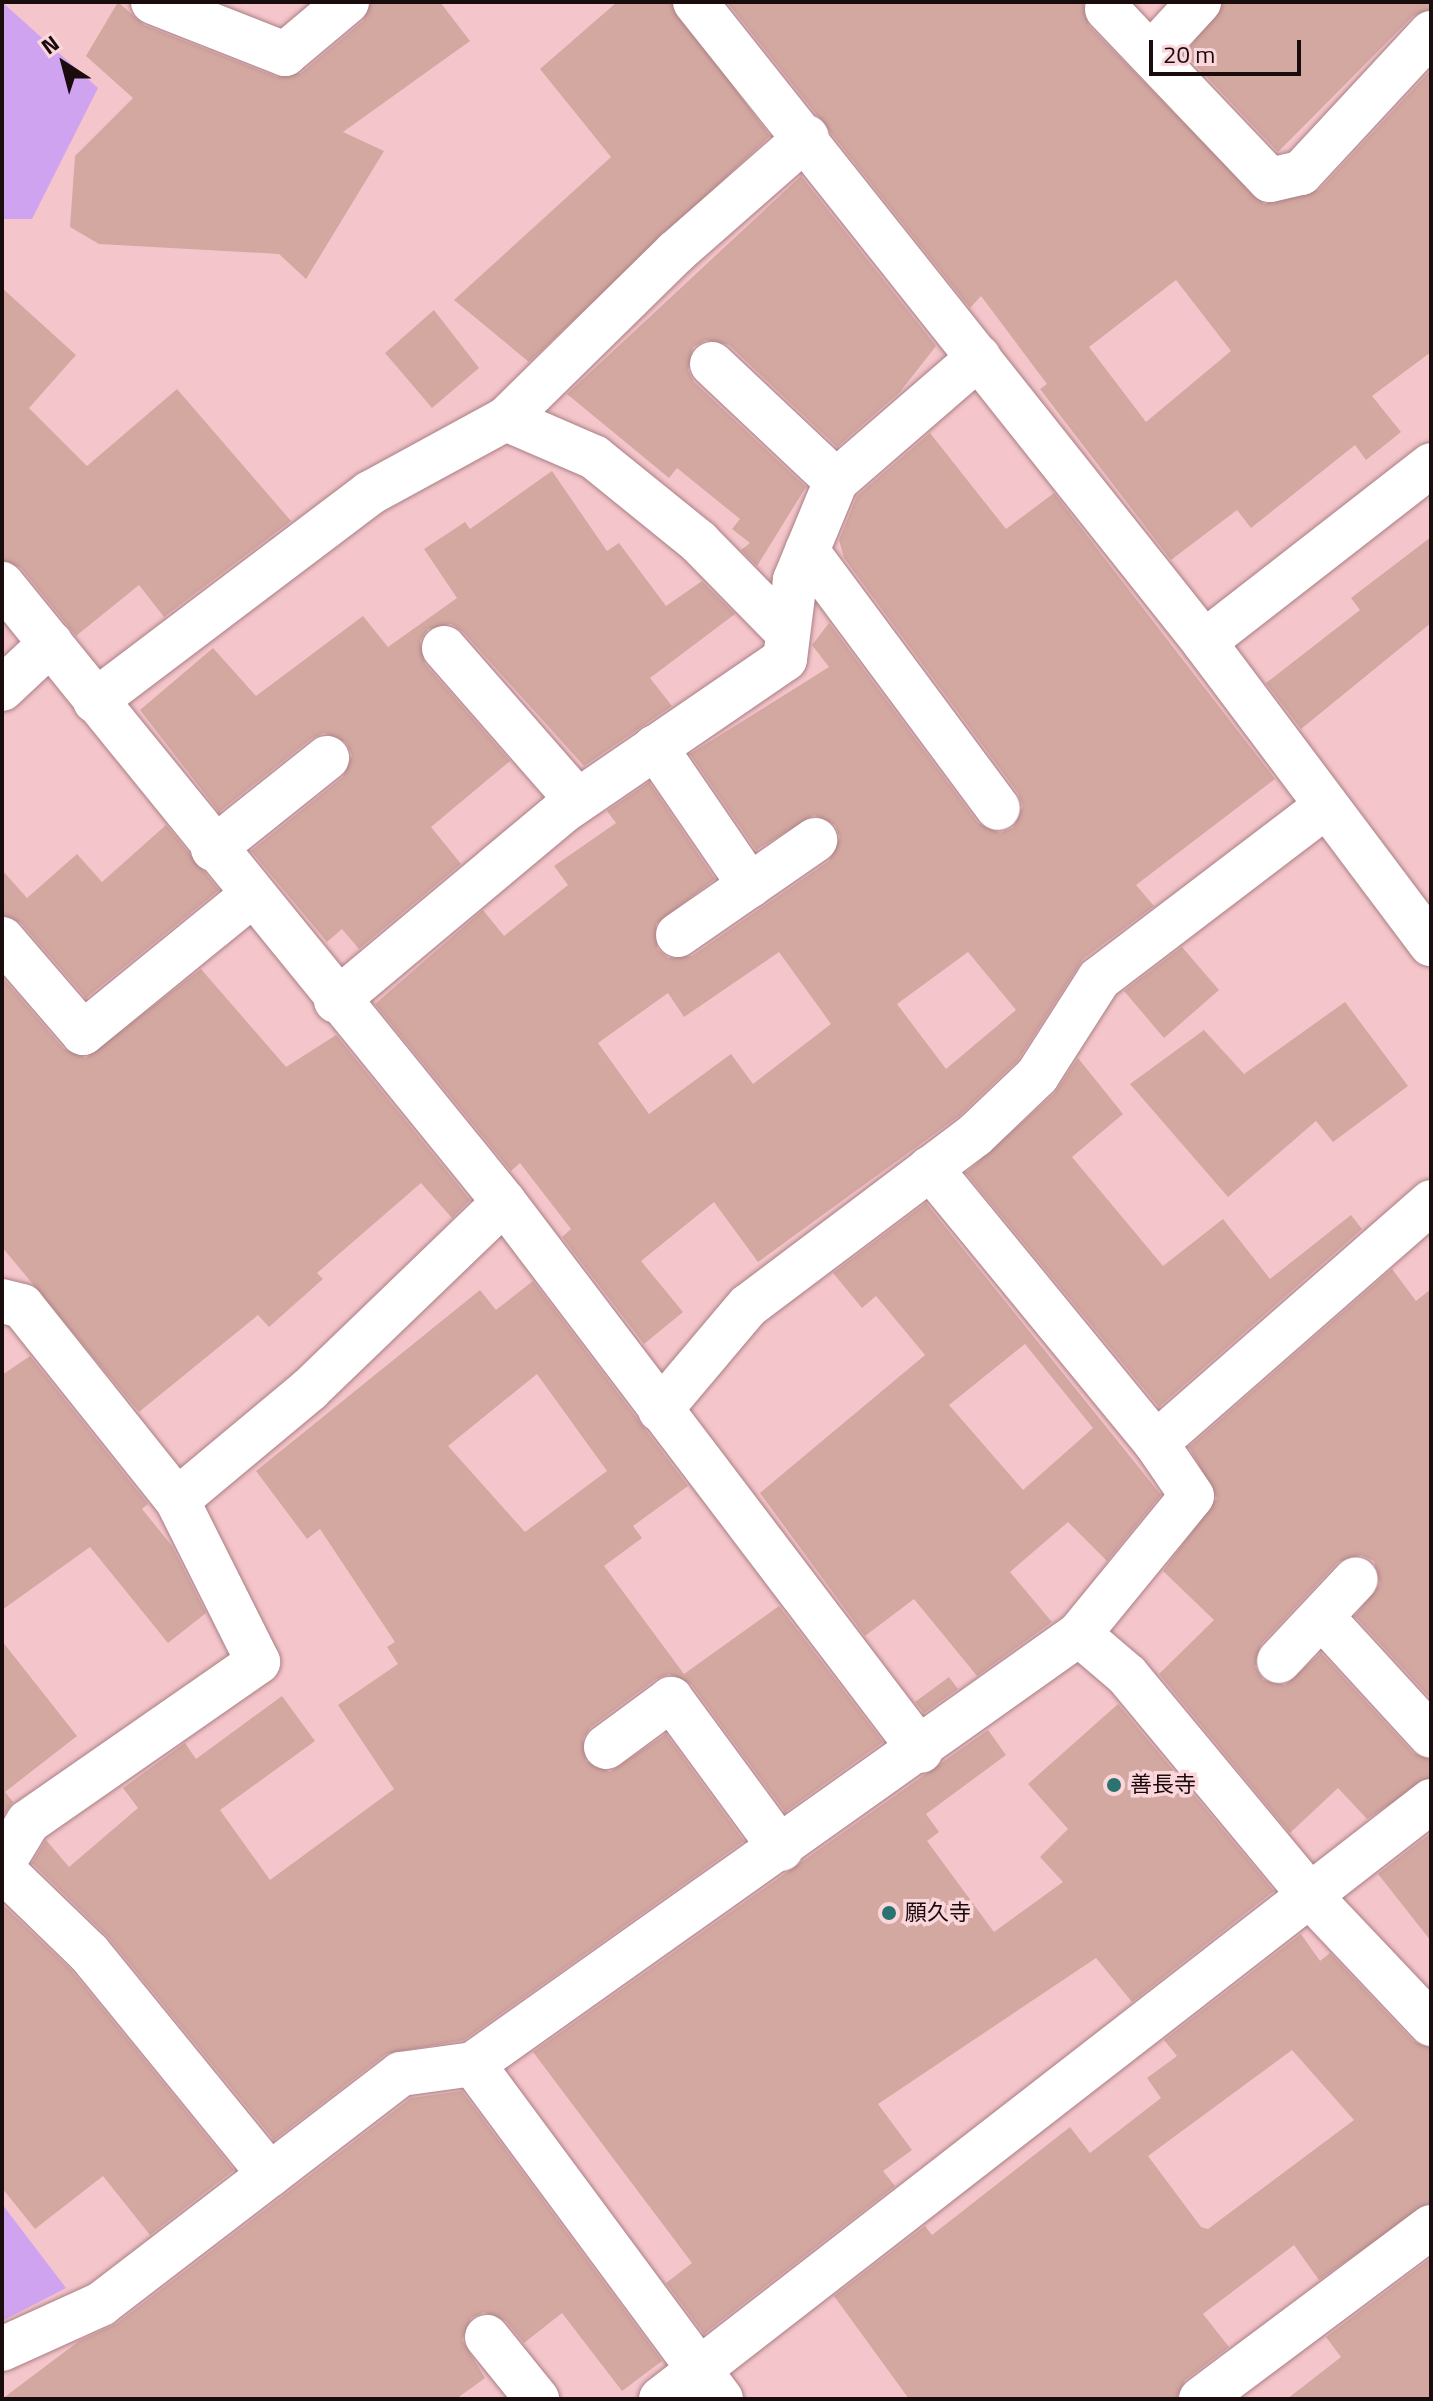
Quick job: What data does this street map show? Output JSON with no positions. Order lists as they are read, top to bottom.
{
  "places": ["善長寺", "願久寺"],
  "scale_bar": "20 m",
  "north": "top left"
}
